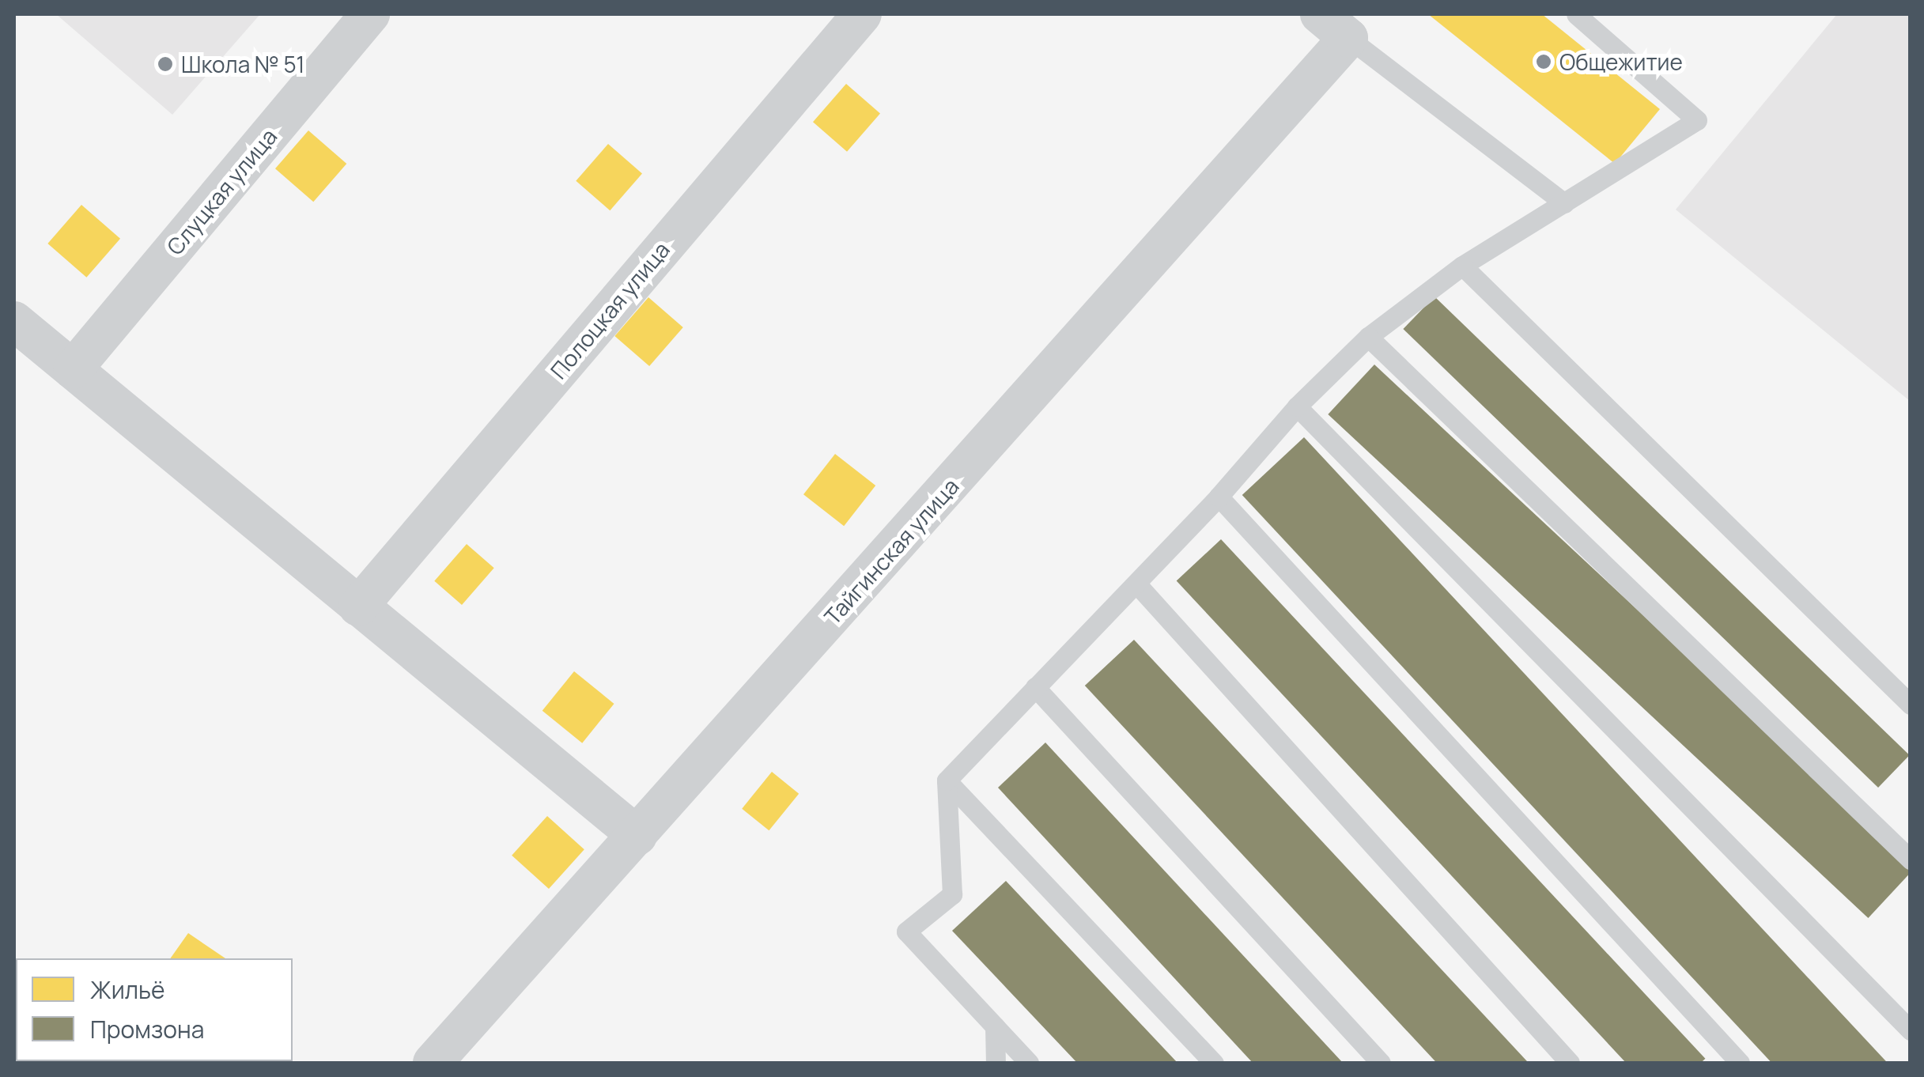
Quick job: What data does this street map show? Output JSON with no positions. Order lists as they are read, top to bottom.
{
  "streets": {
    "street": ["Слуцкая улица", "Полоцкая улица", "Тайгинская улица"]
  },
  "places": ["Общежитие", "Школа № 51"],
  "legend": ["Жильё", "Промзона"]
}
